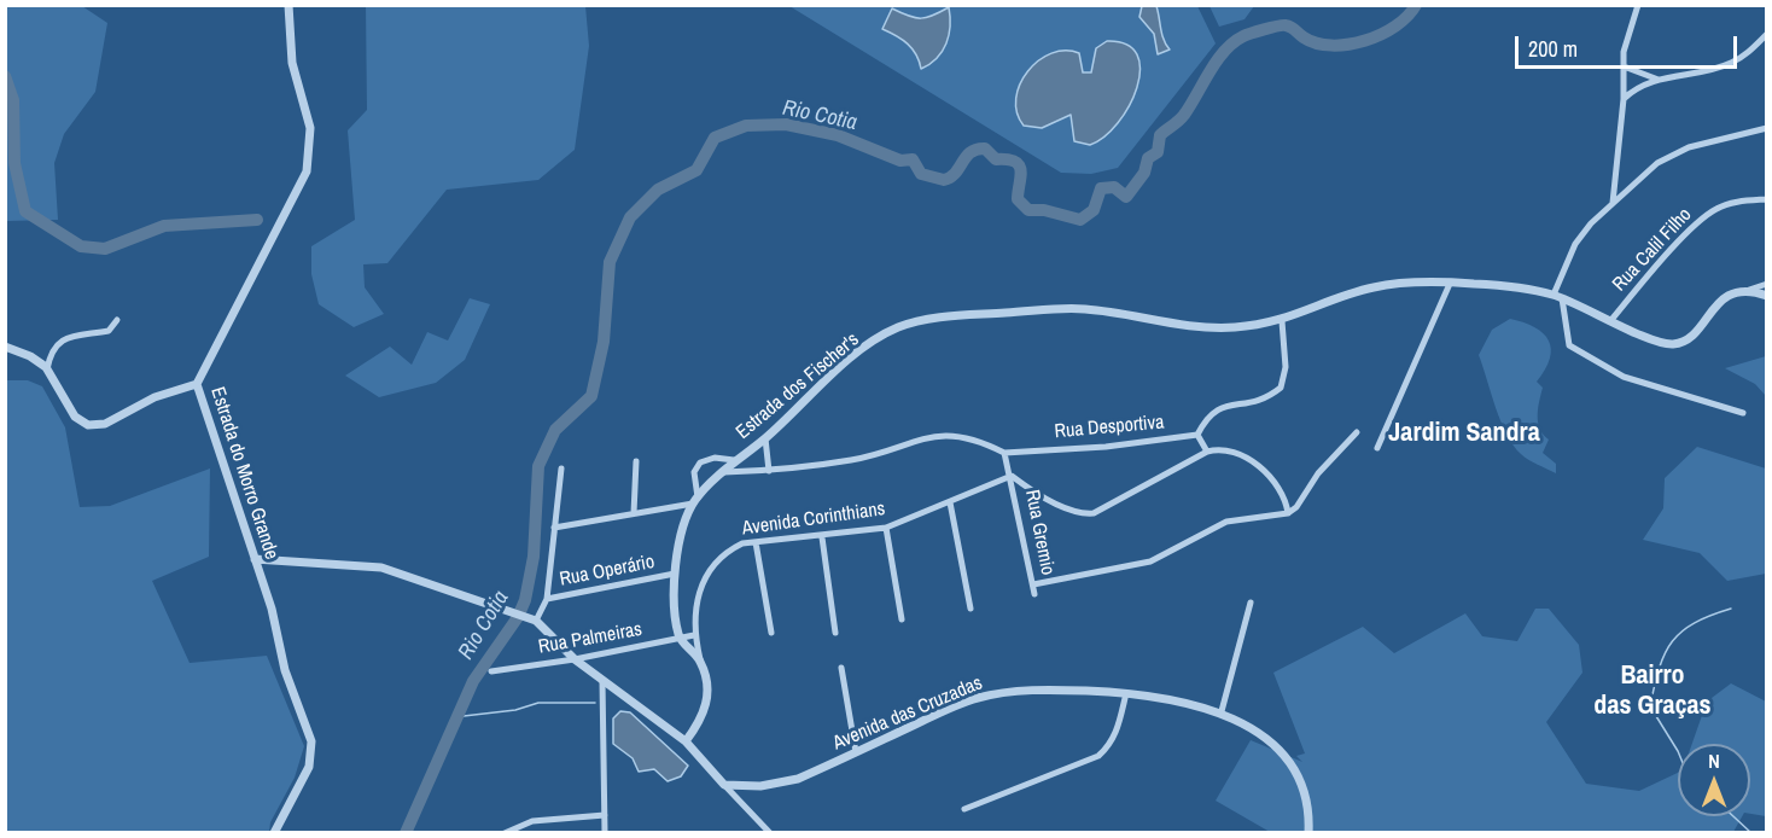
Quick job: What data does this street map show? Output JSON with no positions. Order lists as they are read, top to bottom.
{
  "streets": {
    "street": [
      "Rua Calil Filho",
      "Estrada dos Fischer's",
      "Rua Desportiva",
      "Estrada do Morro Grande",
      "Avenida Corinthians",
      "Rua Gremio",
      "Rua Operário",
      "Rua Palmeiras",
      "Avenida das Cruzadas"
    ]
  },
  "crossings": [
    ["Rua Calil Filho", "Estrada dos Fischer's"],
    ["Rua Desportiva", "Rua Gremio"],
    ["Avenida Corinthians", "Rua Gremio"],
    ["Avenida Corinthians", "Rua Palmeiras"]
  ],
  "districts": ["Jardim Sandra", "Bairro das Graças"],
  "water": ["Rio Cotia"],
  "scale_bar": "200 m",
  "north": "top"
}
